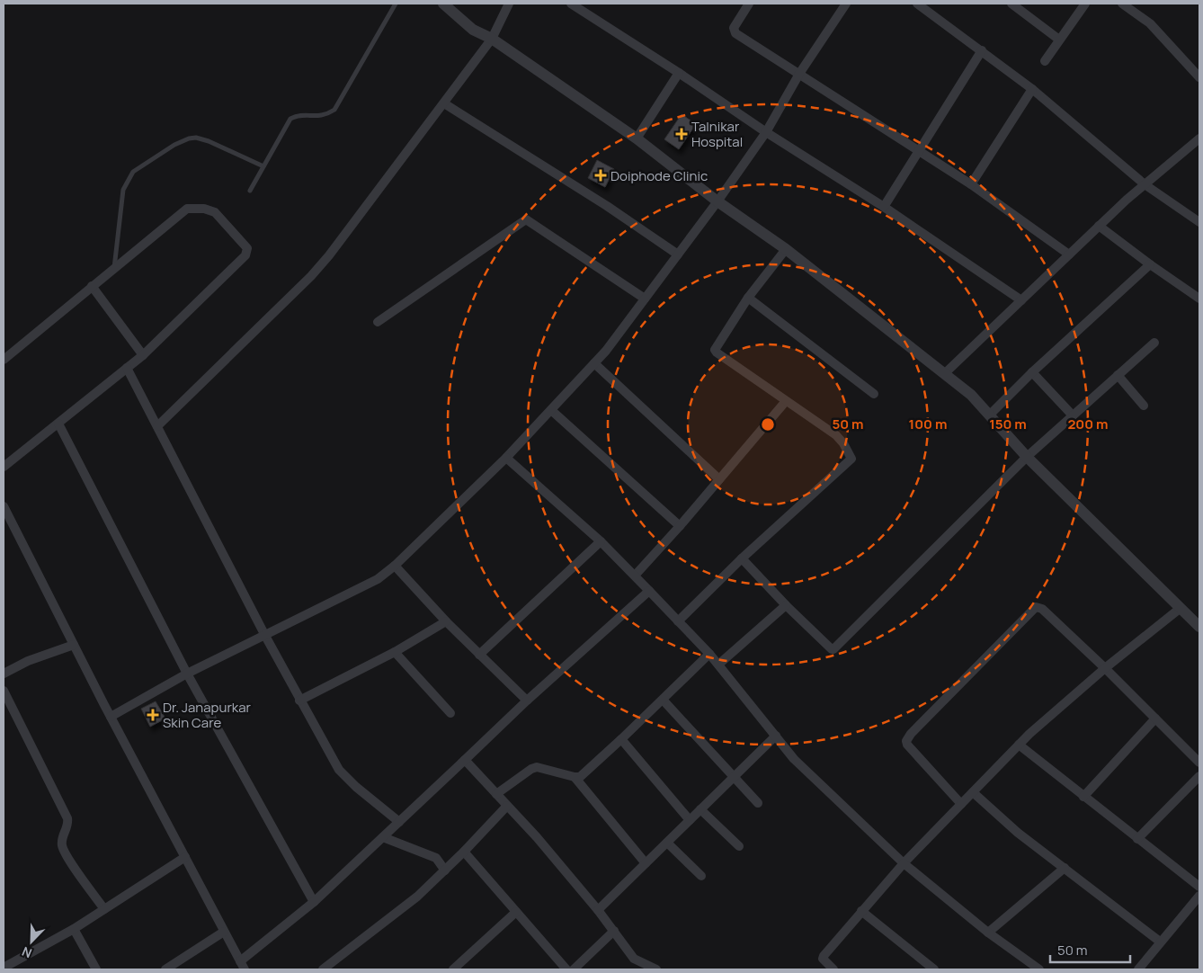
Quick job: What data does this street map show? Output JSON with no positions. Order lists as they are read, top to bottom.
{
  "places": {
    "health": ["Talnikar Hospital", "Doiphode Clinic", "Dr. Janapurkar Skin Care"]
  },
  "scale_bar": "50 m",
  "north": "bottom left",
  "rings": [
    "50 m",
    "100 m",
    "150 m",
    "200 m"
  ]
}
